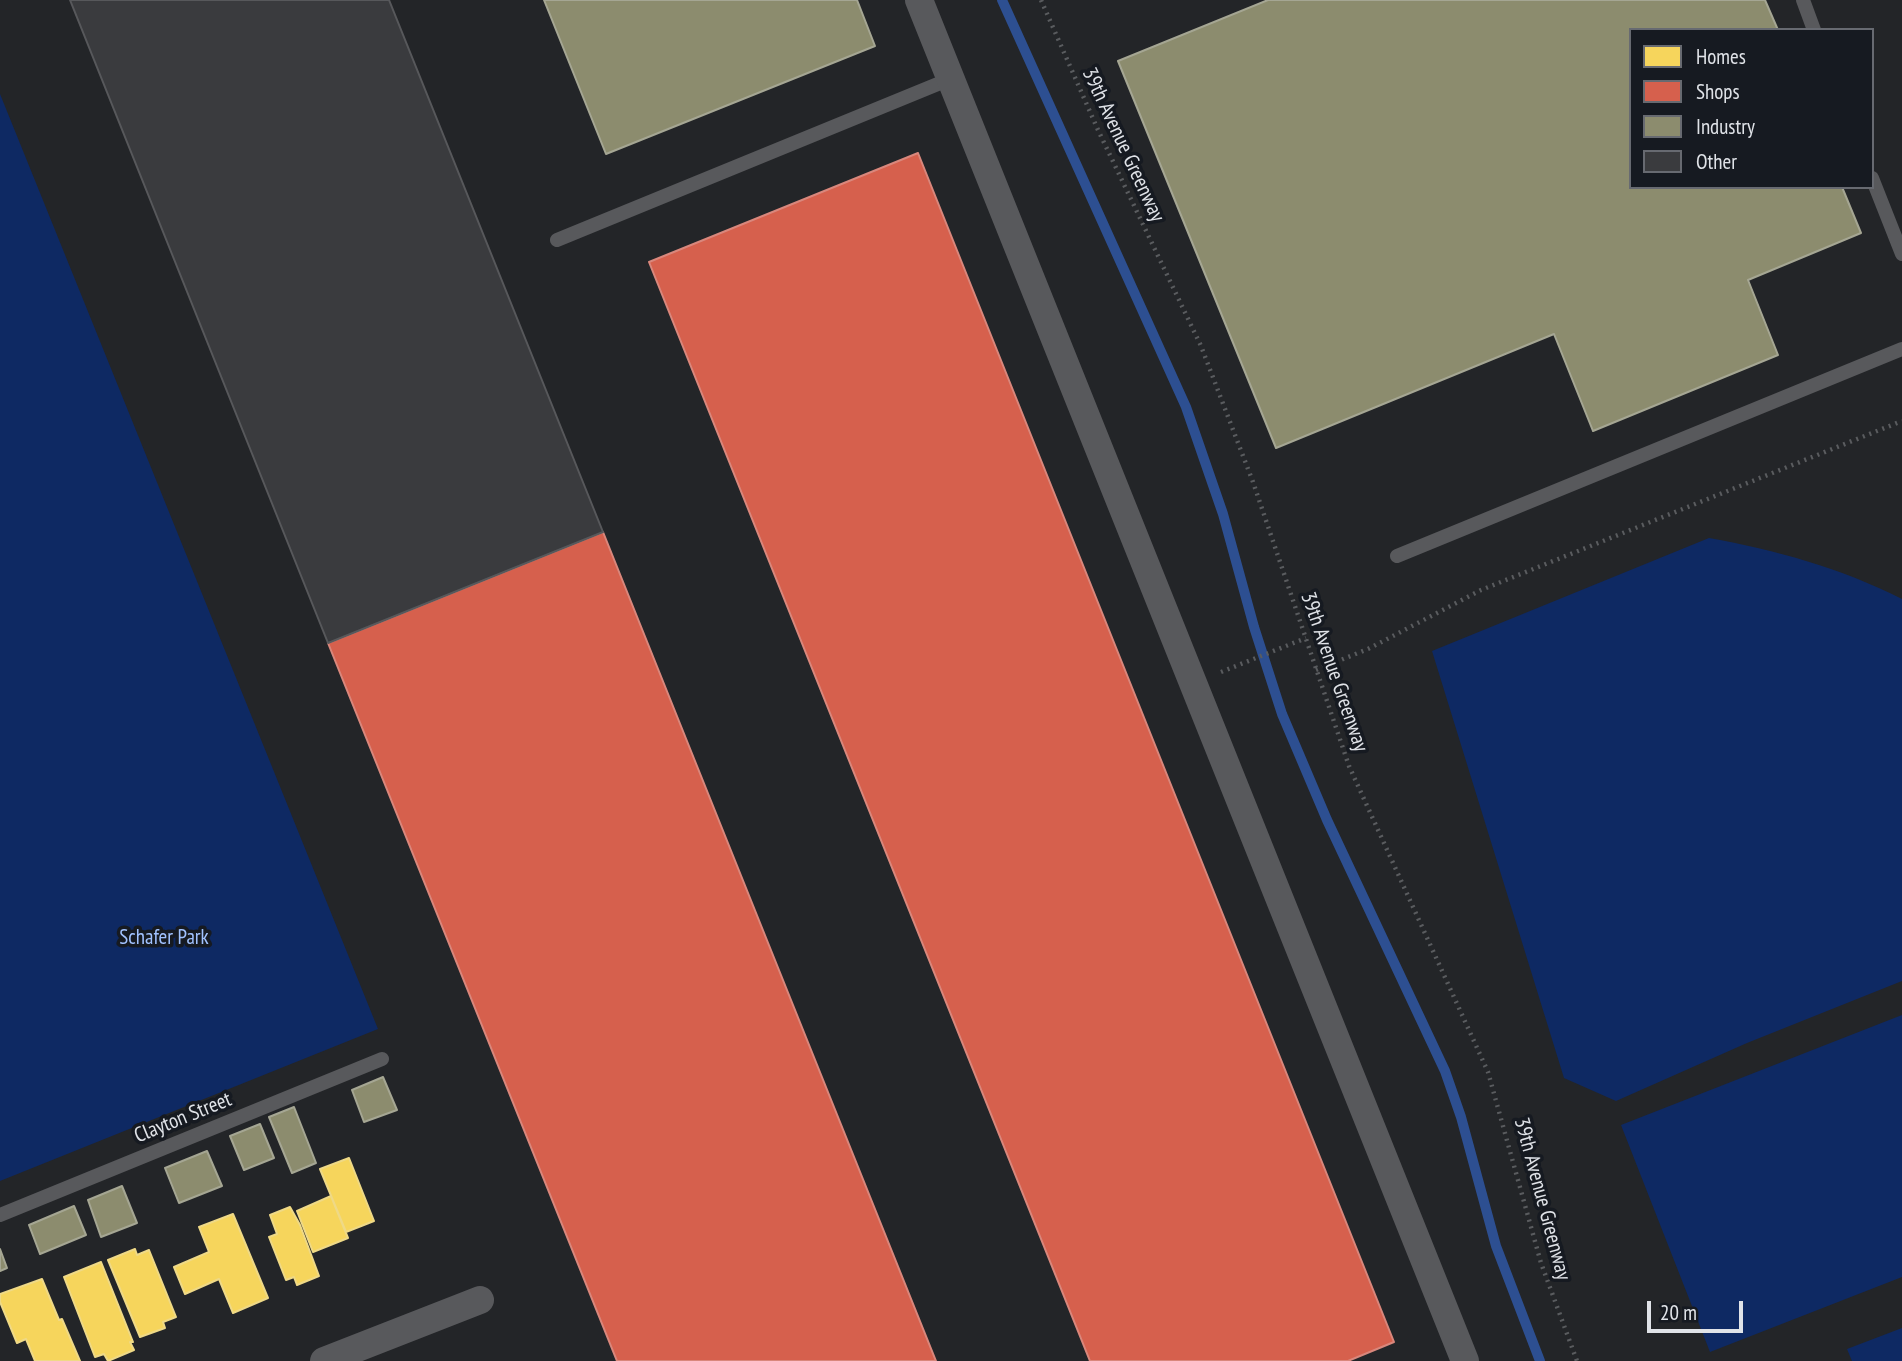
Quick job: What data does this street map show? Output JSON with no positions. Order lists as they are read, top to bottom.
{
  "streets": {
    "lane": ["Clayton Street"],
    "path": ["39th Avenue Greenway"]
  },
  "parks": ["Schafer Park"],
  "legend": [
    "Homes",
    "Shops",
    "Industry",
    "Other"
  ],
  "scale_bar": "20 m"
}
